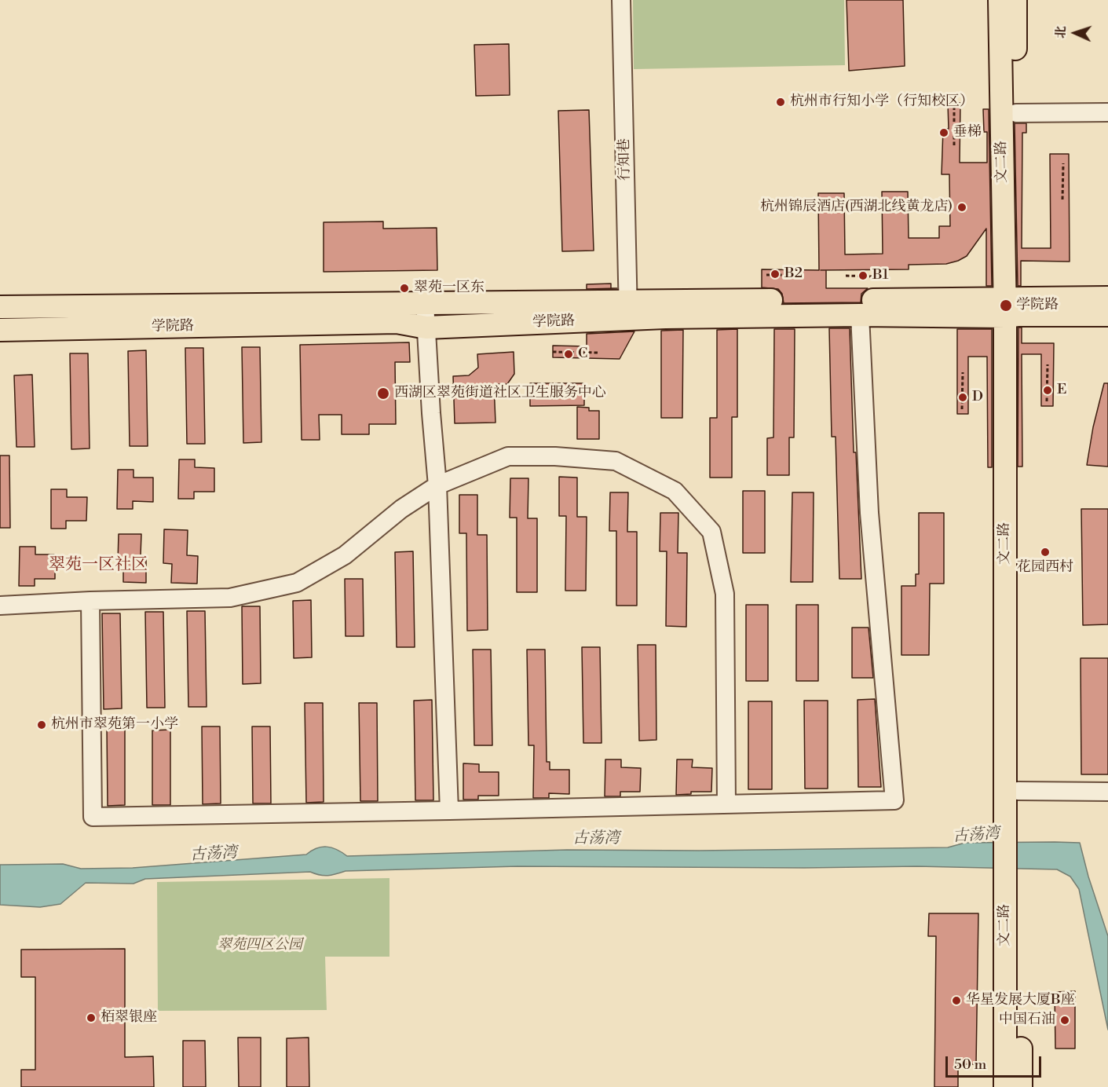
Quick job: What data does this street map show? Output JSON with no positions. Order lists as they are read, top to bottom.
{
  "streets": {
    "main road": ["文二路", "学院路"],
    "street": ["行知巷"]
  },
  "crossings": [
    ["行知巷", "学院路"],
    ["文二路", "学院路"]
  ],
  "districts": ["翠苑一区社区"],
  "water": ["古荡湾"],
  "parks": ["翠苑四区公园"],
  "places": [
    "杭州市行知小学（行知校区）",
    "垂梯",
    "杭州锦辰酒店(西湖北线黄龙店)",
    "B2",
    "B1",
    "翠苑一区东",
    "学院路",
    "C",
    "E",
    "西湖区翠苑街道社区卫生服务中心",
    "D",
    "花园西村",
    "杭州市翠苑第一小学",
    "华星发展大厦B座",
    "栢翠银座",
    "中国石油"
  ],
  "scale_bar": "50 m",
  "north": "left"
}
